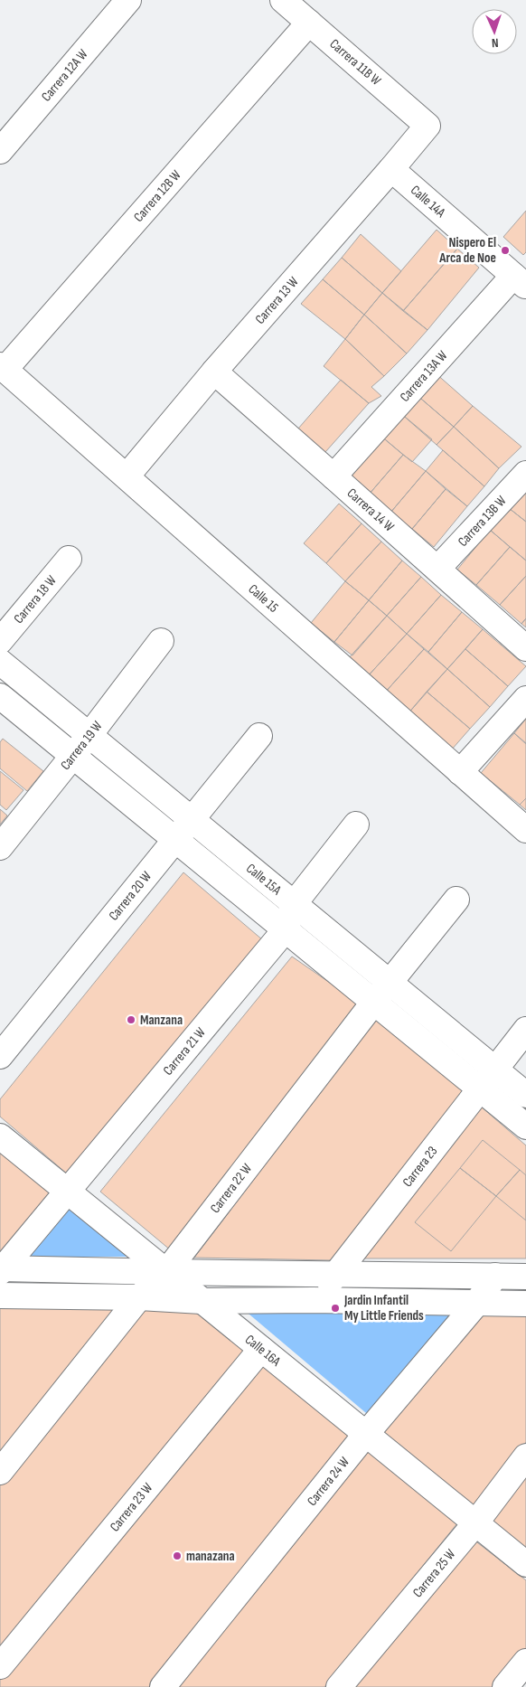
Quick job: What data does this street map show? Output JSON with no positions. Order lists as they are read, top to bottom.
{
  "streets": {
    "street": [
      "Carrera 11B W",
      "Carrera 12A W",
      "Carrera 12B W",
      "Calle 14A",
      "Carrera 13 W",
      "Carrera 13A W",
      "Carrera 14 W",
      "Carrera 13B W",
      "Calle 15",
      "Carrera 18 W",
      "Carrera 19 W",
      "Calle 15A",
      "Carrera 20 W",
      "Carrera 21 W",
      "Carrera 23",
      "Carrera 22 W",
      "Calle 16A",
      "Carrera 24 W",
      "Carrera 23 W",
      "Carrera 25 W"
    ]
  },
  "crossings": [
    ["Carrera 11B W", "Carrera 12B W"],
    ["Carrera 11B W", "Carrera 13 W"],
    ["Carrera 12B W", "Calle 15"],
    ["Calle 14A", "Carrera 13 W"],
    ["Calle 14A", "Carrera 13A W"],
    ["Carrera 13 W", "Carrera 14 W"],
    ["Carrera 13 W", "Calle 15"],
    ["Carrera 13A W", "Carrera 14 W"],
    ["Carrera 14 W", "Carrera 13B W"],
    ["Carrera 19 W", "Calle 15A"],
    ["Calle 15A", "Carrera 20 W"],
    ["Calle 15A", "Carrera 21 W"],
    ["Calle 15A", "Carrera 23"],
    ["Calle 15A", "Carrera 22 W"],
    ["Carrera 21 W", "Calle 16A"],
    ["Carrera 22 W", "Calle 16A"],
    ["Calle 16A", "Carrera 24 W"],
    ["Calle 16A", "Carrera 23 W"],
    ["Calle 16A", "Carrera 25 W"]
  ],
  "places": [
    "Nispero El Arca de Noe",
    "Manzana",
    "Jardin Infantil My Little Friends",
    "manazana"
  ],
  "north": "bottom"
}
